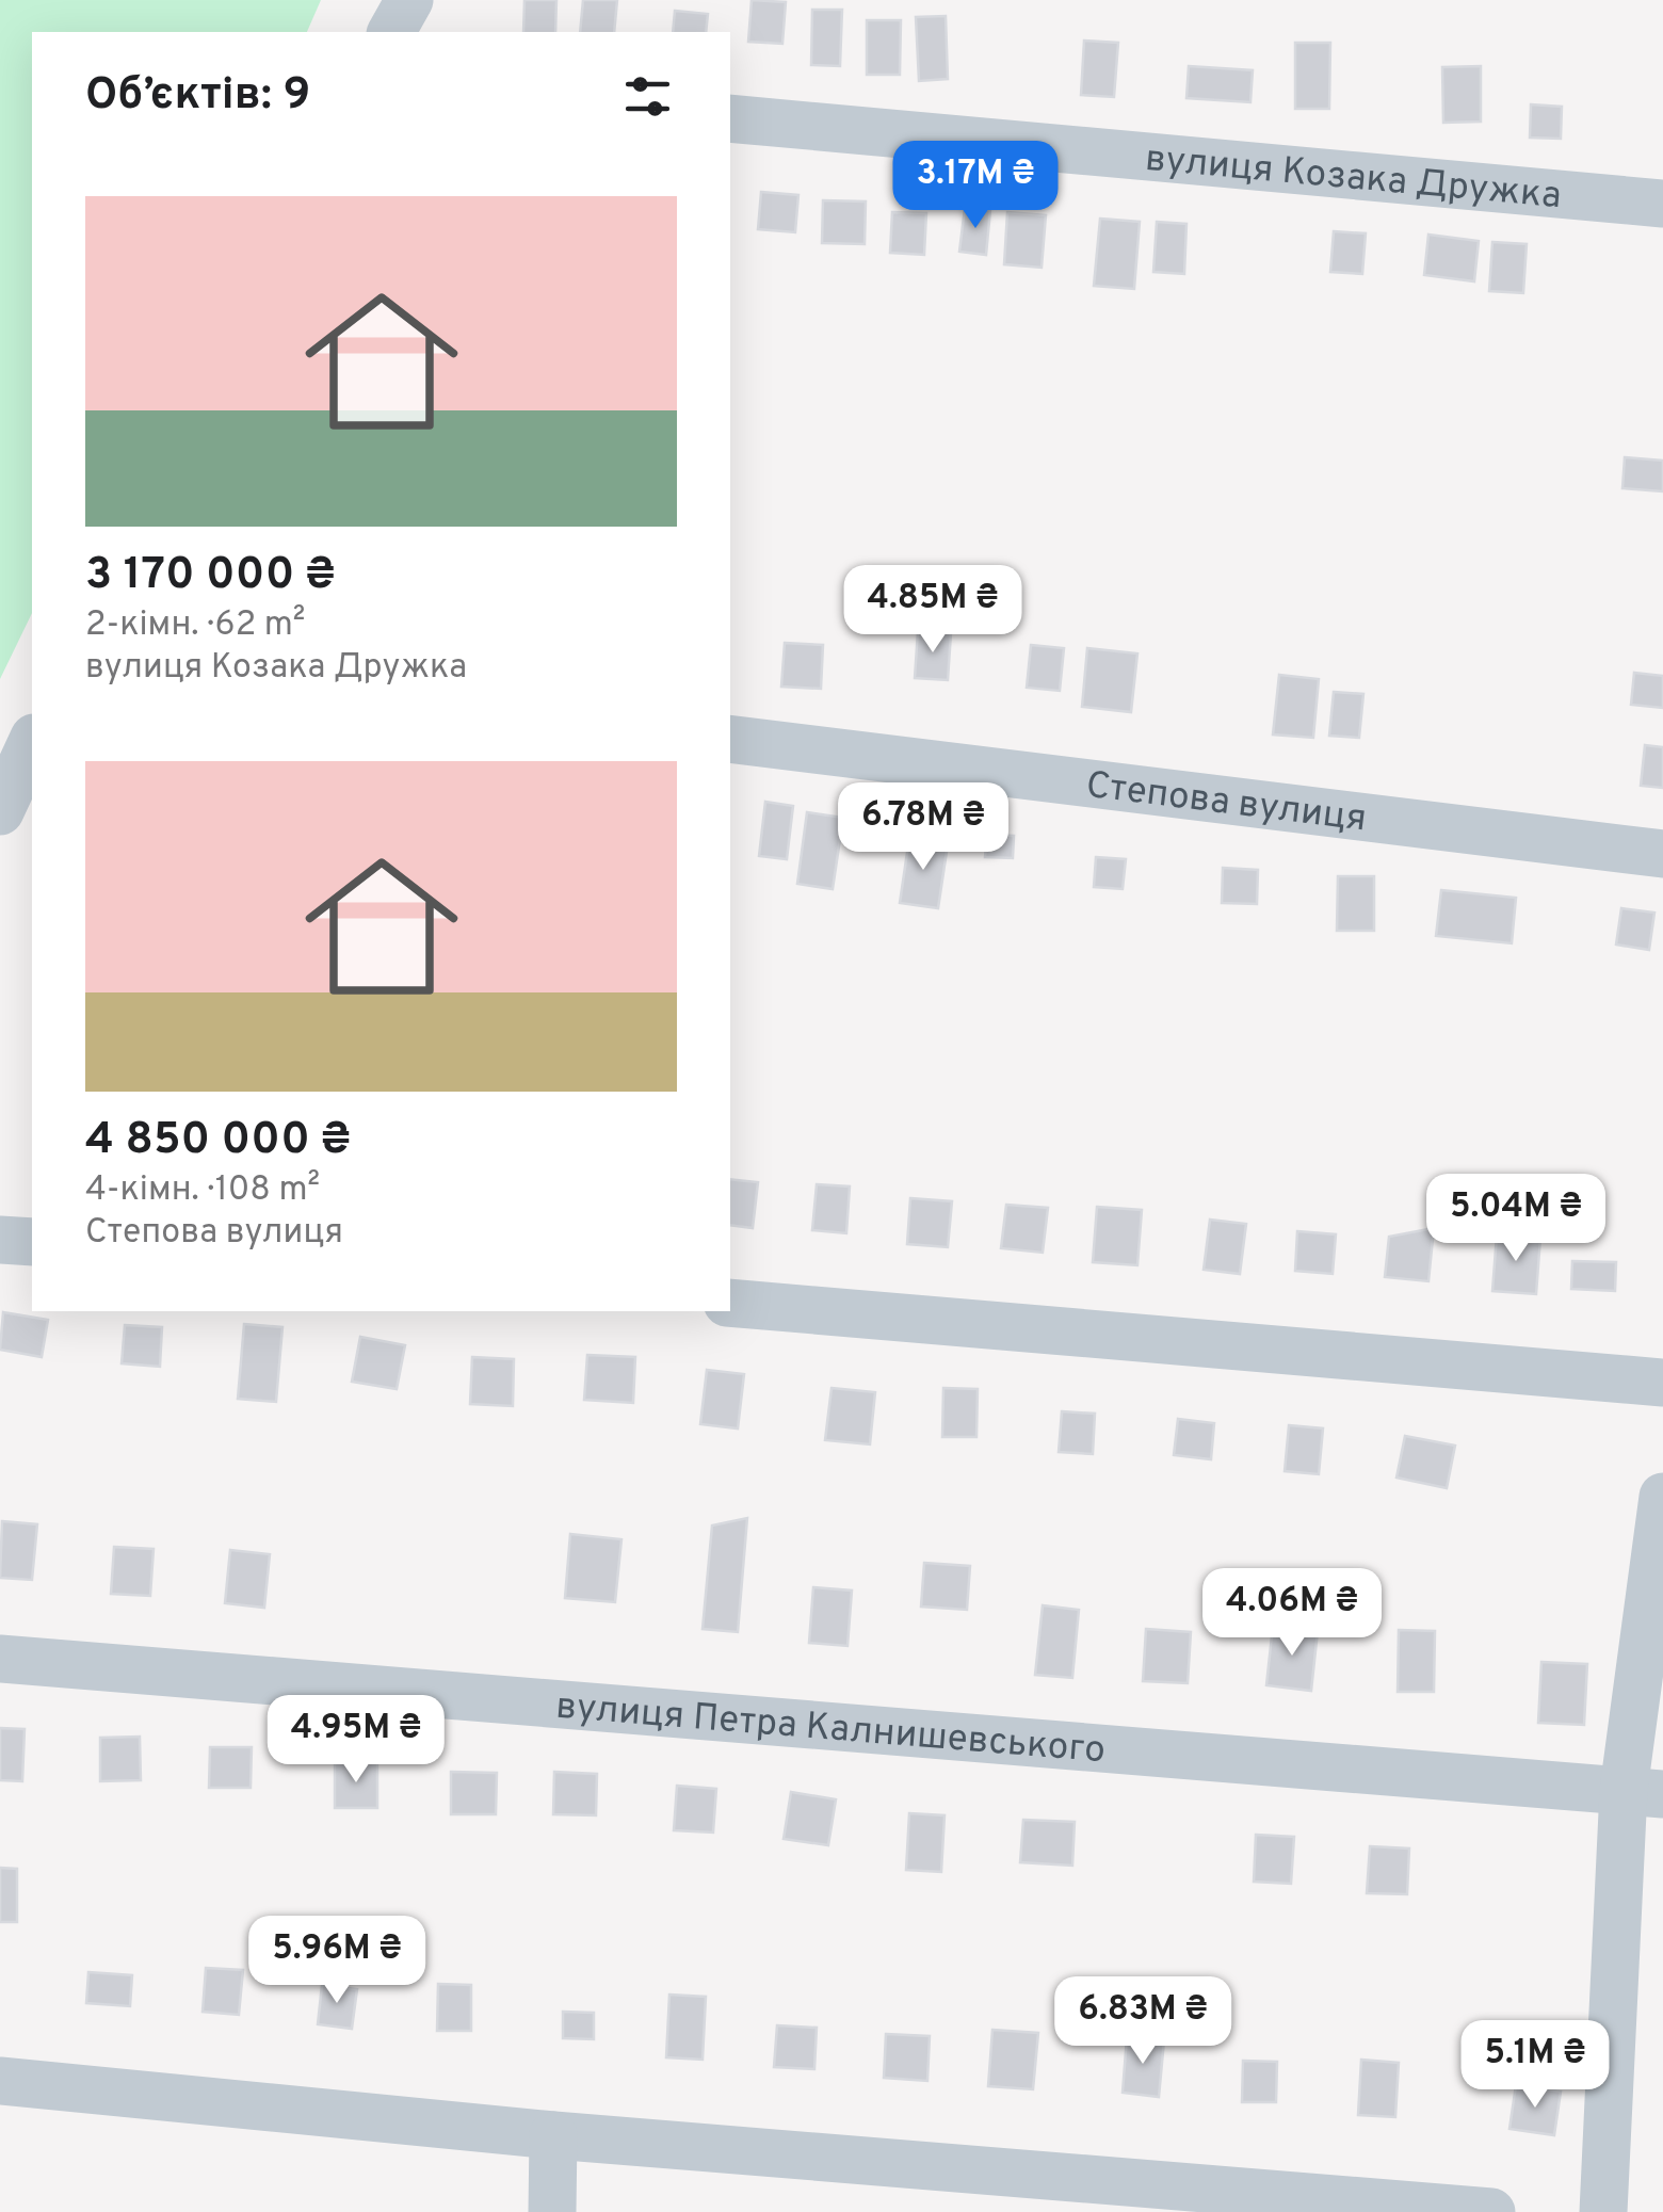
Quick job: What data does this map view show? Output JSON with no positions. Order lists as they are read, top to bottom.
{
  "streets": {
    "street": ["вулиця Козака Дружка", "Степова вулиця", "вулиця Петра Калнишевського"]
  },
  "page": {
    "heading": "Об’єктів: 9",
    "price": [
      "3.17M ₴",
      "4.85M ₴",
      "6.78M ₴",
      "5.04M ₴",
      "4.06M ₴",
      "4.95M ₴",
      "5.96M ₴",
      "6.83M ₴",
      "5.1M ₴"
    ],
    "list": [
      {
        "name": "3 170 000 ₴",
        "note": "2-кімн. · 62 m² · вулиця Козака Дружка"
      },
      {
        "name": "4 850 000 ₴",
        "note": "4-кімн. · 108 m² · Степова вулиця"
      }
    ]
  }
}
